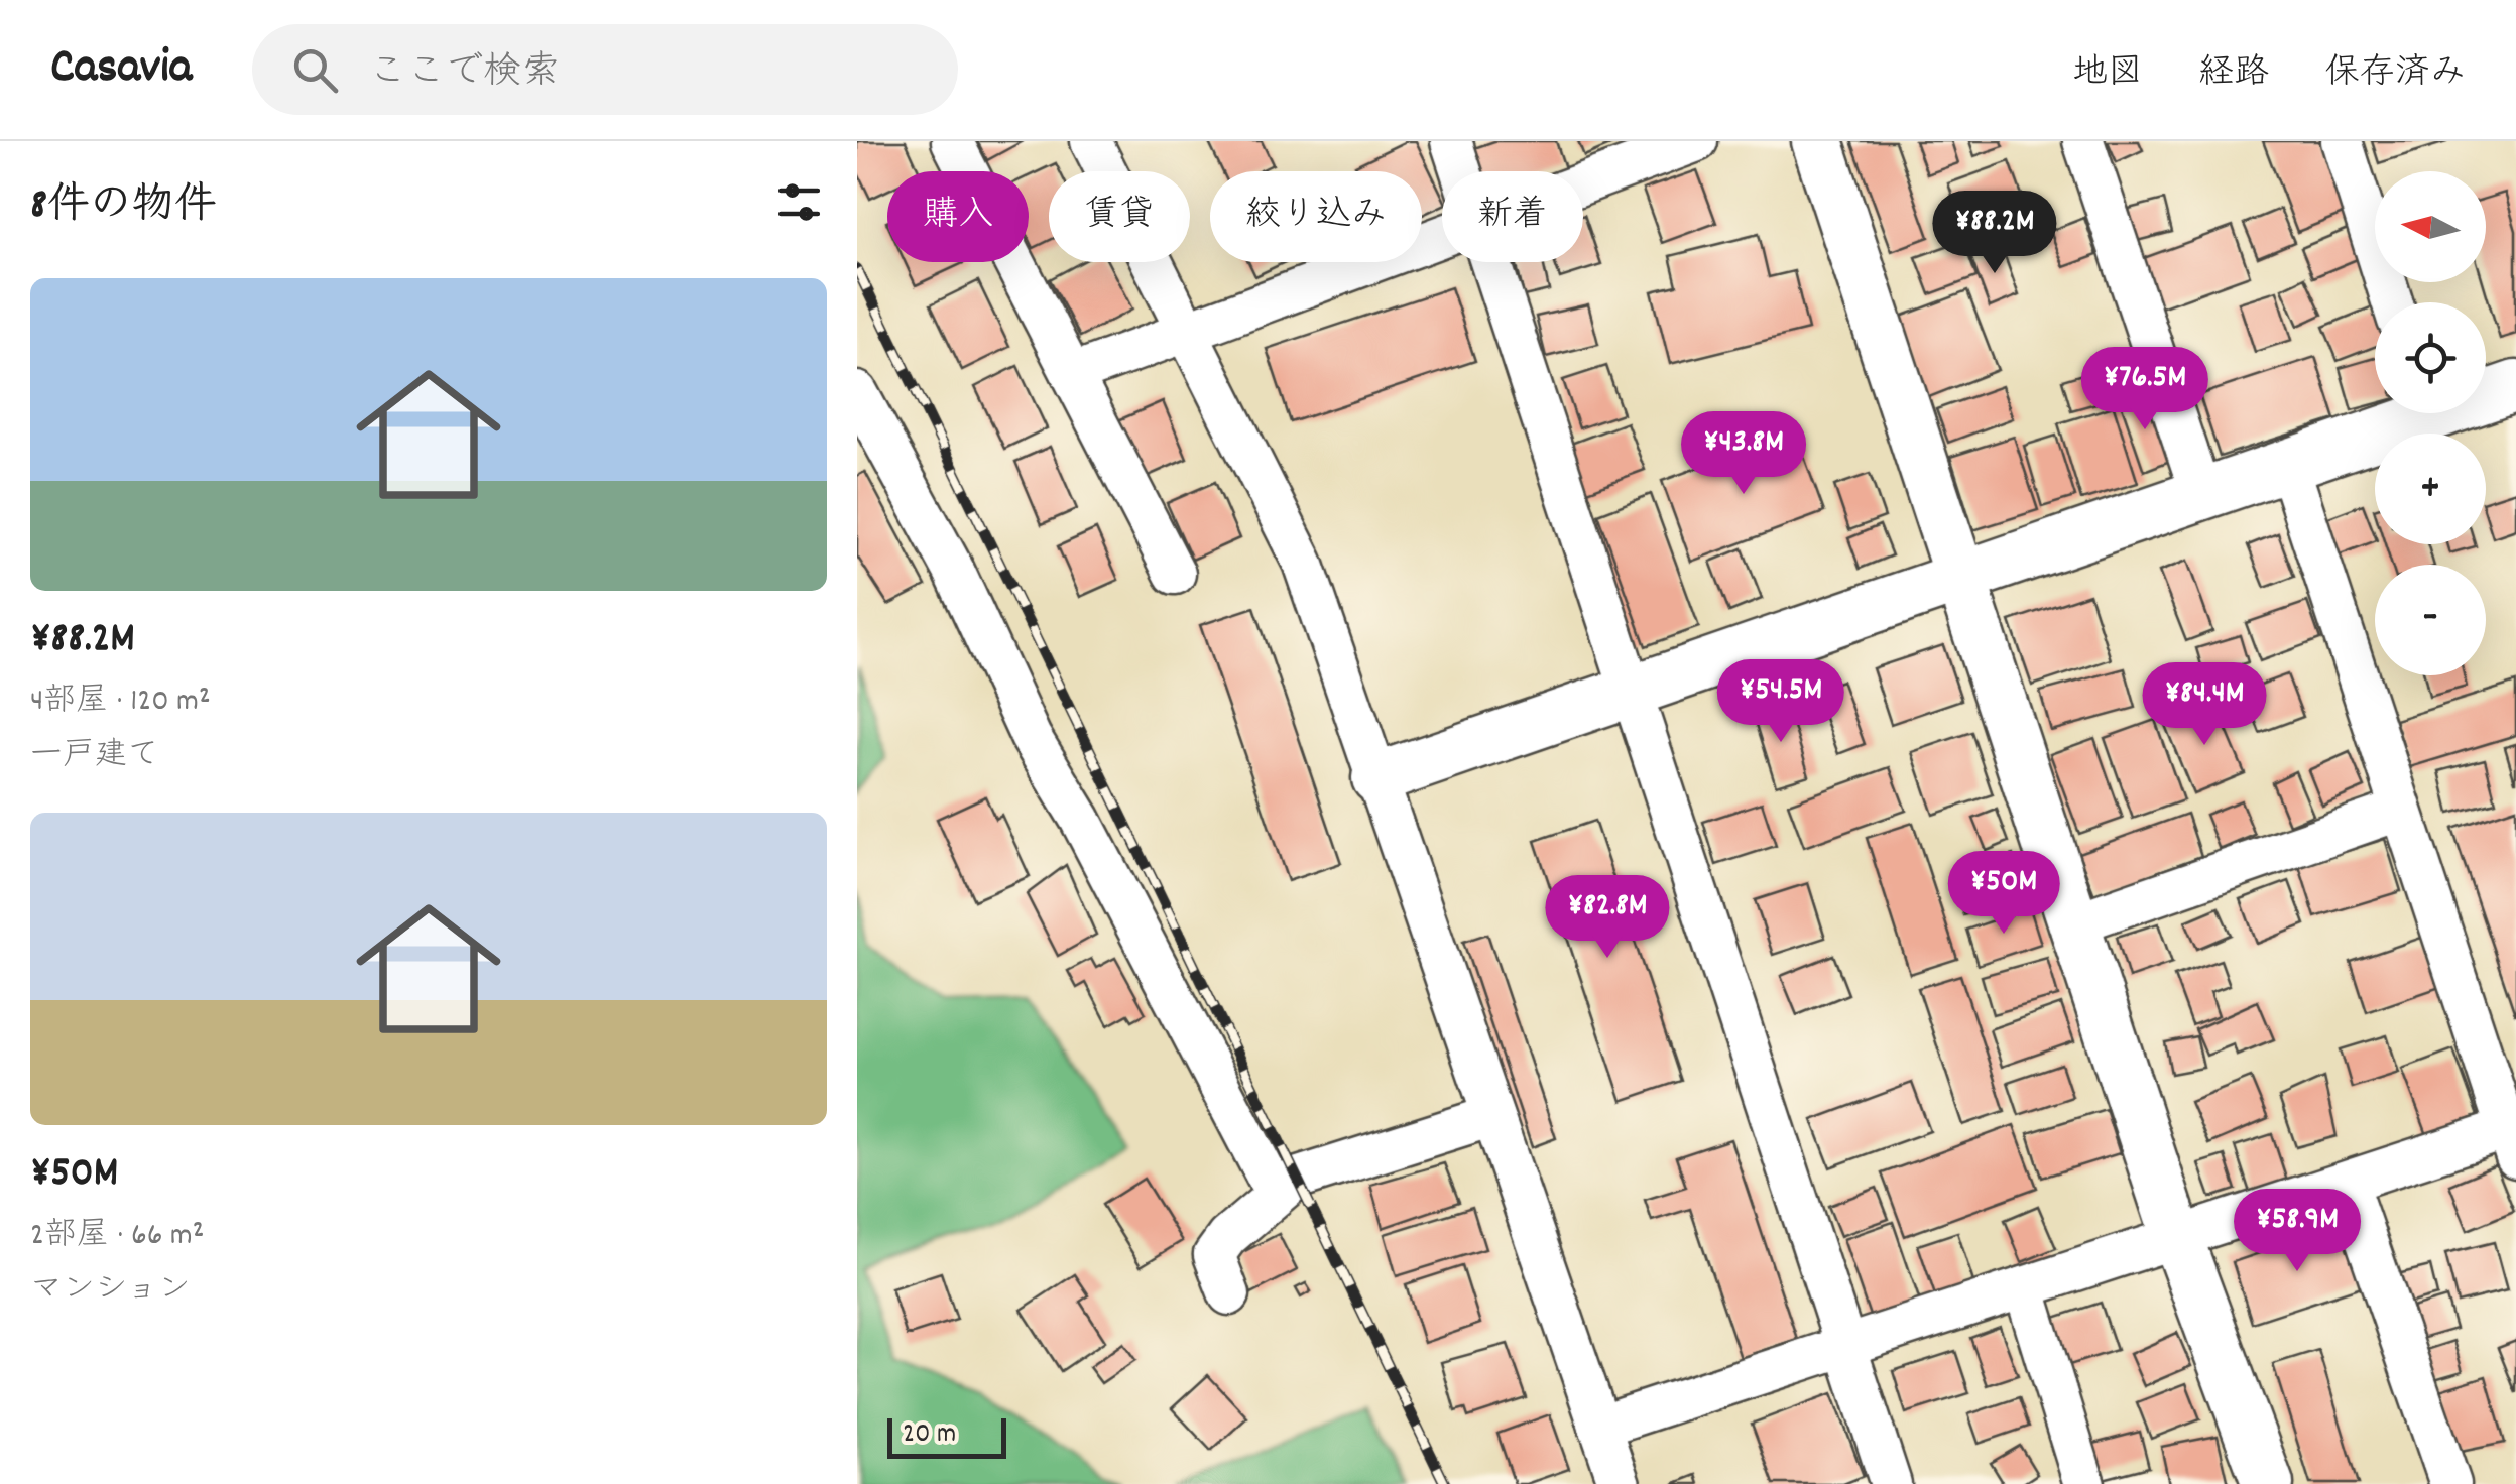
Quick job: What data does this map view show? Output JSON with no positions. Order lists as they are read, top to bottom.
{
  "scale_bar": "20 m",
  "north": "left",
  "page": {
    "header": "Casavia",
    "search": "ここで検索",
    "nav": ["地図", "経路", "保存済み"],
    "heading": "8件の物件",
    "map_buttons": ["+", "−"],
    "chip": [
      "購入",
      "賃貸",
      "絞り込み",
      "新着"
    ],
    "price": [
      "¥88.2M",
      "¥76.5M",
      "¥43.8M",
      "¥54.5M",
      "¥84.4M",
      "¥50M",
      "¥82.8M",
      "¥58.9M"
    ],
    "list": [
      {
        "name": "¥88.2M",
        "note": "4部屋 · 120 m² · 一戸建て"
      },
      {
        "name": "¥50M",
        "note": "2部屋 · 66 m² · マンション"
      }
    ],
    "scale": "20 m"
  }
}
